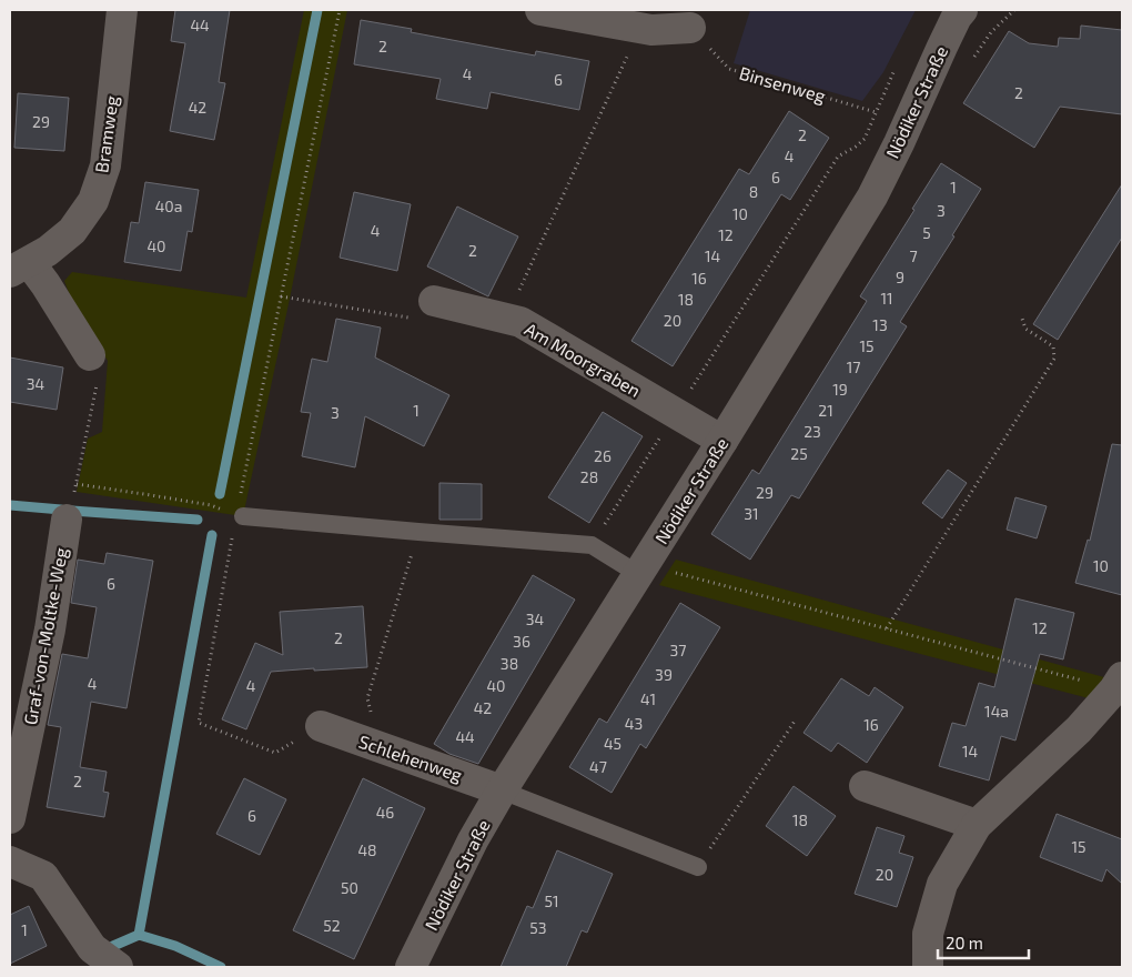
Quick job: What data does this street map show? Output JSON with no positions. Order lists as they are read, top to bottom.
{
  "streets": {
    "street": [
      "Nödiker Straße",
      "Bramweg",
      "Am Moorgraben",
      "Graf-von-Moltke-Weg",
      "Schlehenweg"
    ],
    "path": ["Binsenweg"]
  },
  "crossings": [
    ["Nödiker Straße", "Am Moorgraben"],
    ["Nödiker Straße", "Schlehenweg"]
  ],
  "house_numbers": [
    "44",
    "2",
    "4",
    "6",
    "2",
    "42",
    "29",
    "2",
    "4",
    "6",
    "1",
    "8",
    "40a",
    "3",
    "10",
    "4",
    "5",
    "12",
    "40",
    "2",
    "14",
    "7",
    "9",
    "16",
    "11",
    "18",
    "20",
    "13",
    "15",
    "17",
    "34",
    "19",
    "1",
    "21",
    "3",
    "23",
    "25",
    "26",
    "28",
    "29",
    "31",
    "10",
    "6",
    "34",
    "12",
    "2",
    "36",
    "37",
    "38",
    "39",
    "4",
    "4",
    "40",
    "41",
    "42",
    "14a",
    "43",
    "16",
    "44",
    "45",
    "14",
    "47",
    "2",
    "46",
    "6",
    "18",
    "15",
    "48",
    "20",
    "50",
    "51",
    "52",
    "53",
    "1"
  ],
  "scale_bar": "20 m"
}
